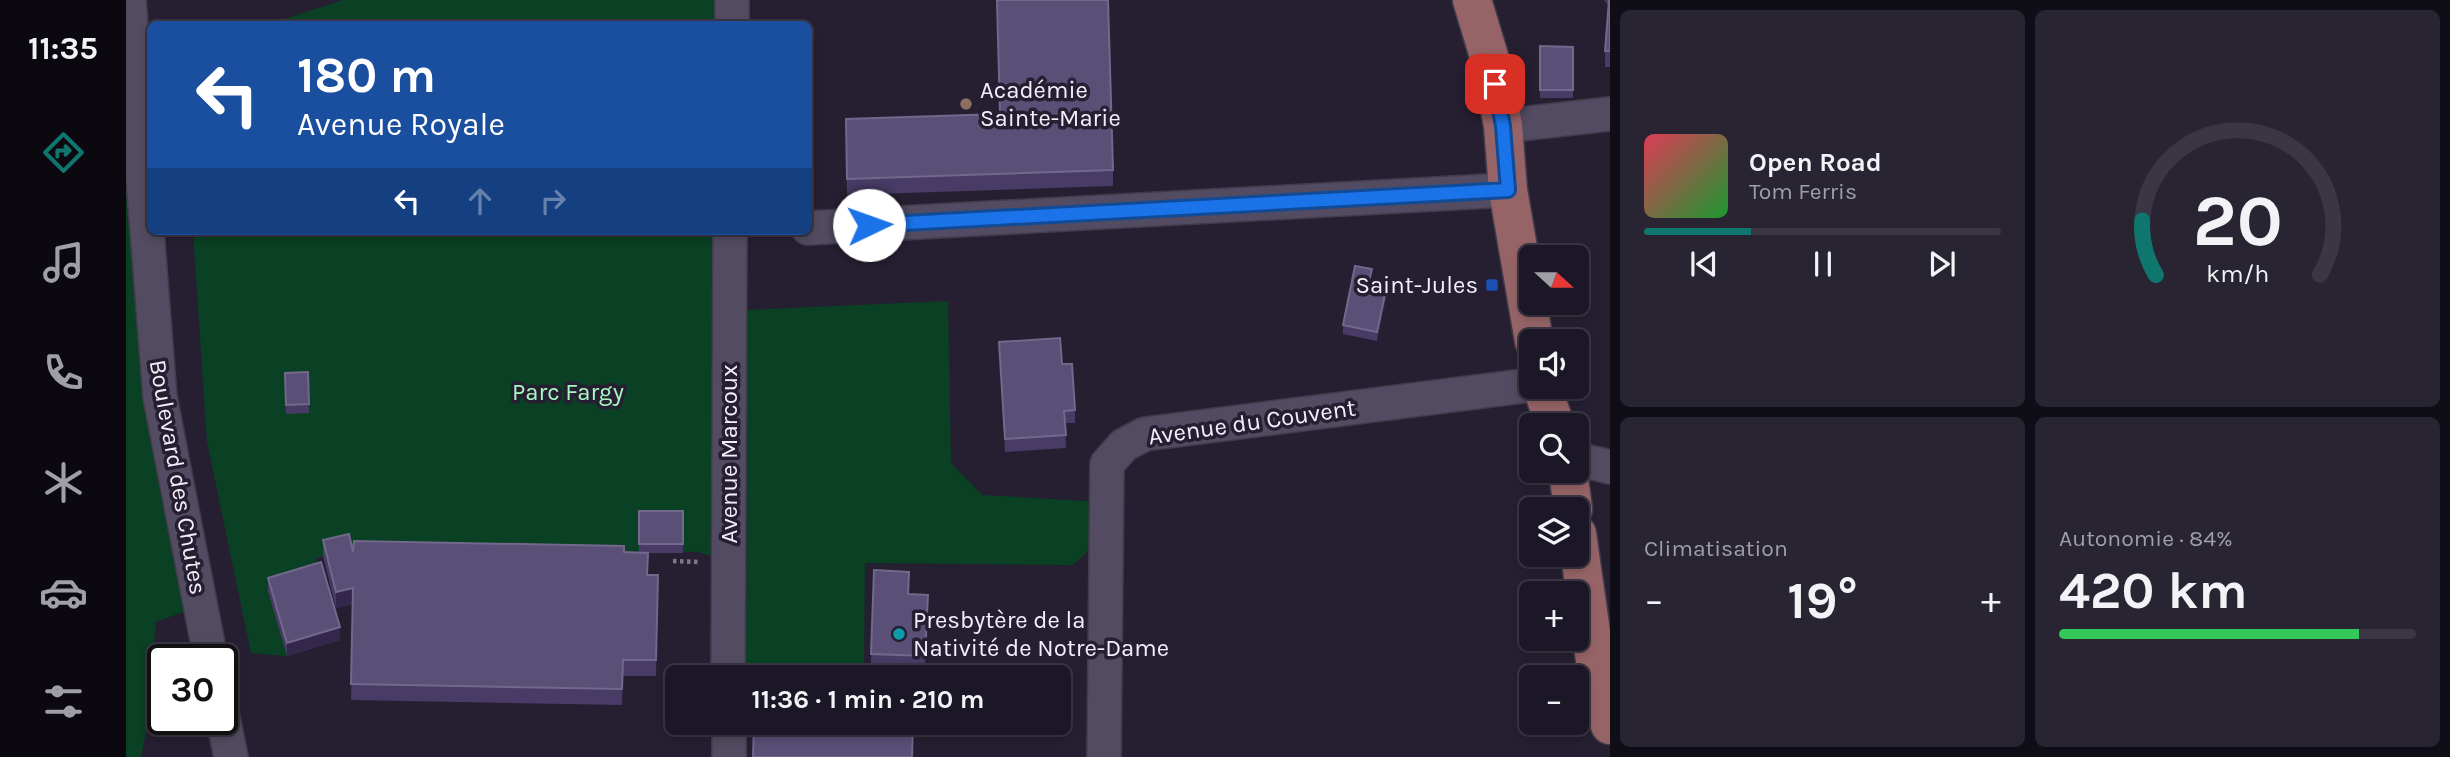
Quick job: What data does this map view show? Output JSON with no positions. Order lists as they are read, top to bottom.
{
  "streets": {
    "street": ["Avenue du Couvent", "Avenue Marcoux", "Boulevard des Chutes"]
  },
  "parks": ["Parc Fargy"],
  "places": {
    "other": ["Académie Sainte-Marie", "Presbytère de la Nativité de Notre-Dame"],
    "transit": ["Saint-Jules"]
  },
  "north": "right",
  "page": {
    "tabs": "11:35",
    "turn": ["180 m", "Avenue Royale"],
    "song": ["Open Road", "Tom Ferris"],
    "map_buttons": ["+", "−"],
    "tile": [
      "Climatisation",
      ["Autonomie · 84%", "420 km"]
    ],
    "heat": ["−", "19°", "+"],
    "limit": "30",
    "trip": "11:36 · 1 min · 210 m",
    "gauge": ["20", "km/h"]
  }
}
